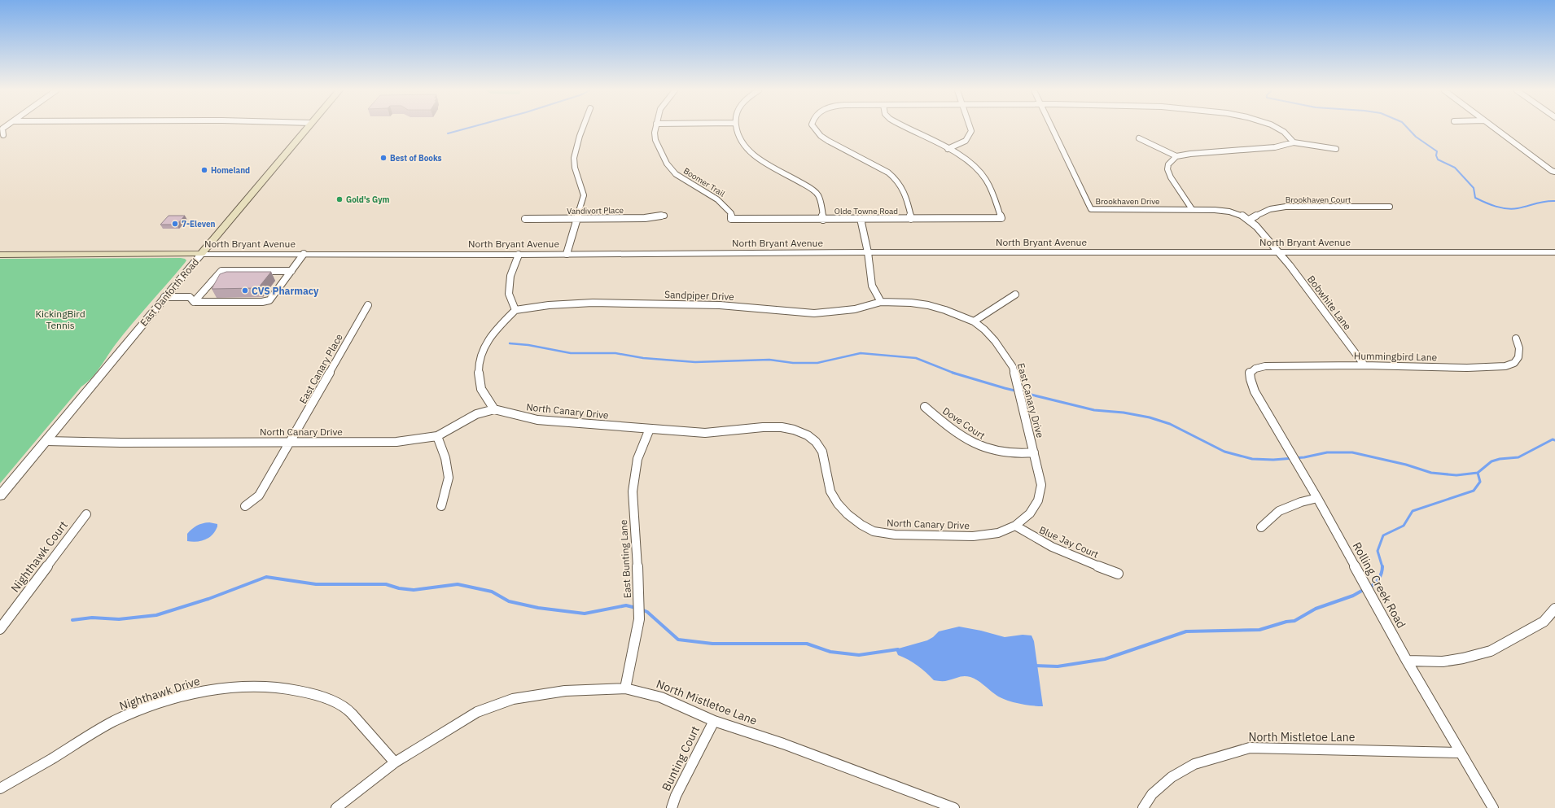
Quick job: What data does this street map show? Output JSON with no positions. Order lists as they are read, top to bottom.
{
  "streets": {
    "main road": ["North Bryant Avenue", "East Danforth Road"],
    "street": [
      "Boomer Trail",
      "Brookhaven Court",
      "Brookhaven Drive",
      "Vandivort Place",
      "Olde Towne Road",
      "Sandpiper Drive",
      "Bobwhite Lane",
      "Hummingbird Lane",
      "East Canary Place",
      "East Canary Drive",
      "North Canary Drive",
      "Dove Court",
      "Blue Jay Court",
      "Nighthawk Court",
      "East Bunting Lane",
      "Rolling Creek Road",
      "Nighthawk Drive",
      "North Mistletoe Lane",
      "Bunting Court"
    ]
  },
  "crossings": [
    ["Boomer Trail", "Olde Towne Road"],
    ["Brookhaven Court", "Brookhaven Drive"],
    ["Brookhaven Drive", "North Bryant Avenue"],
    ["Brookhaven Drive", "Bobwhite Lane"],
    ["North Bryant Avenue", "East Danforth Road"],
    ["North Bryant Avenue", "Bobwhite Lane"],
    ["East Danforth Road", "North Canary Drive"],
    ["Sandpiper Drive", "East Canary Drive"],
    ["Bobwhite Lane", "Hummingbird Lane"],
    ["Hummingbird Lane", "Rolling Creek Road"],
    ["East Canary Place", "North Canary Drive"],
    ["East Canary Drive", "North Canary Drive"],
    ["East Canary Drive", "Dove Court"],
    ["East Canary Drive", "Blue Jay Court"],
    ["North Canary Drive", "Blue Jay Court"],
    ["North Canary Drive", "East Bunting Lane"],
    ["East Bunting Lane", "North Mistletoe Lane"],
    ["Rolling Creek Road", "North Mistletoe Lane"],
    ["Nighthawk Drive", "North Mistletoe Lane"],
    ["North Mistletoe Lane", "Bunting Court"]
  ],
  "parks": ["KickingBird Tennis"],
  "places": [
    "Best of Books",
    "Homeland",
    "Gold's Gym",
    "7-Eleven",
    "CVS Pharmacy"
  ]
}
